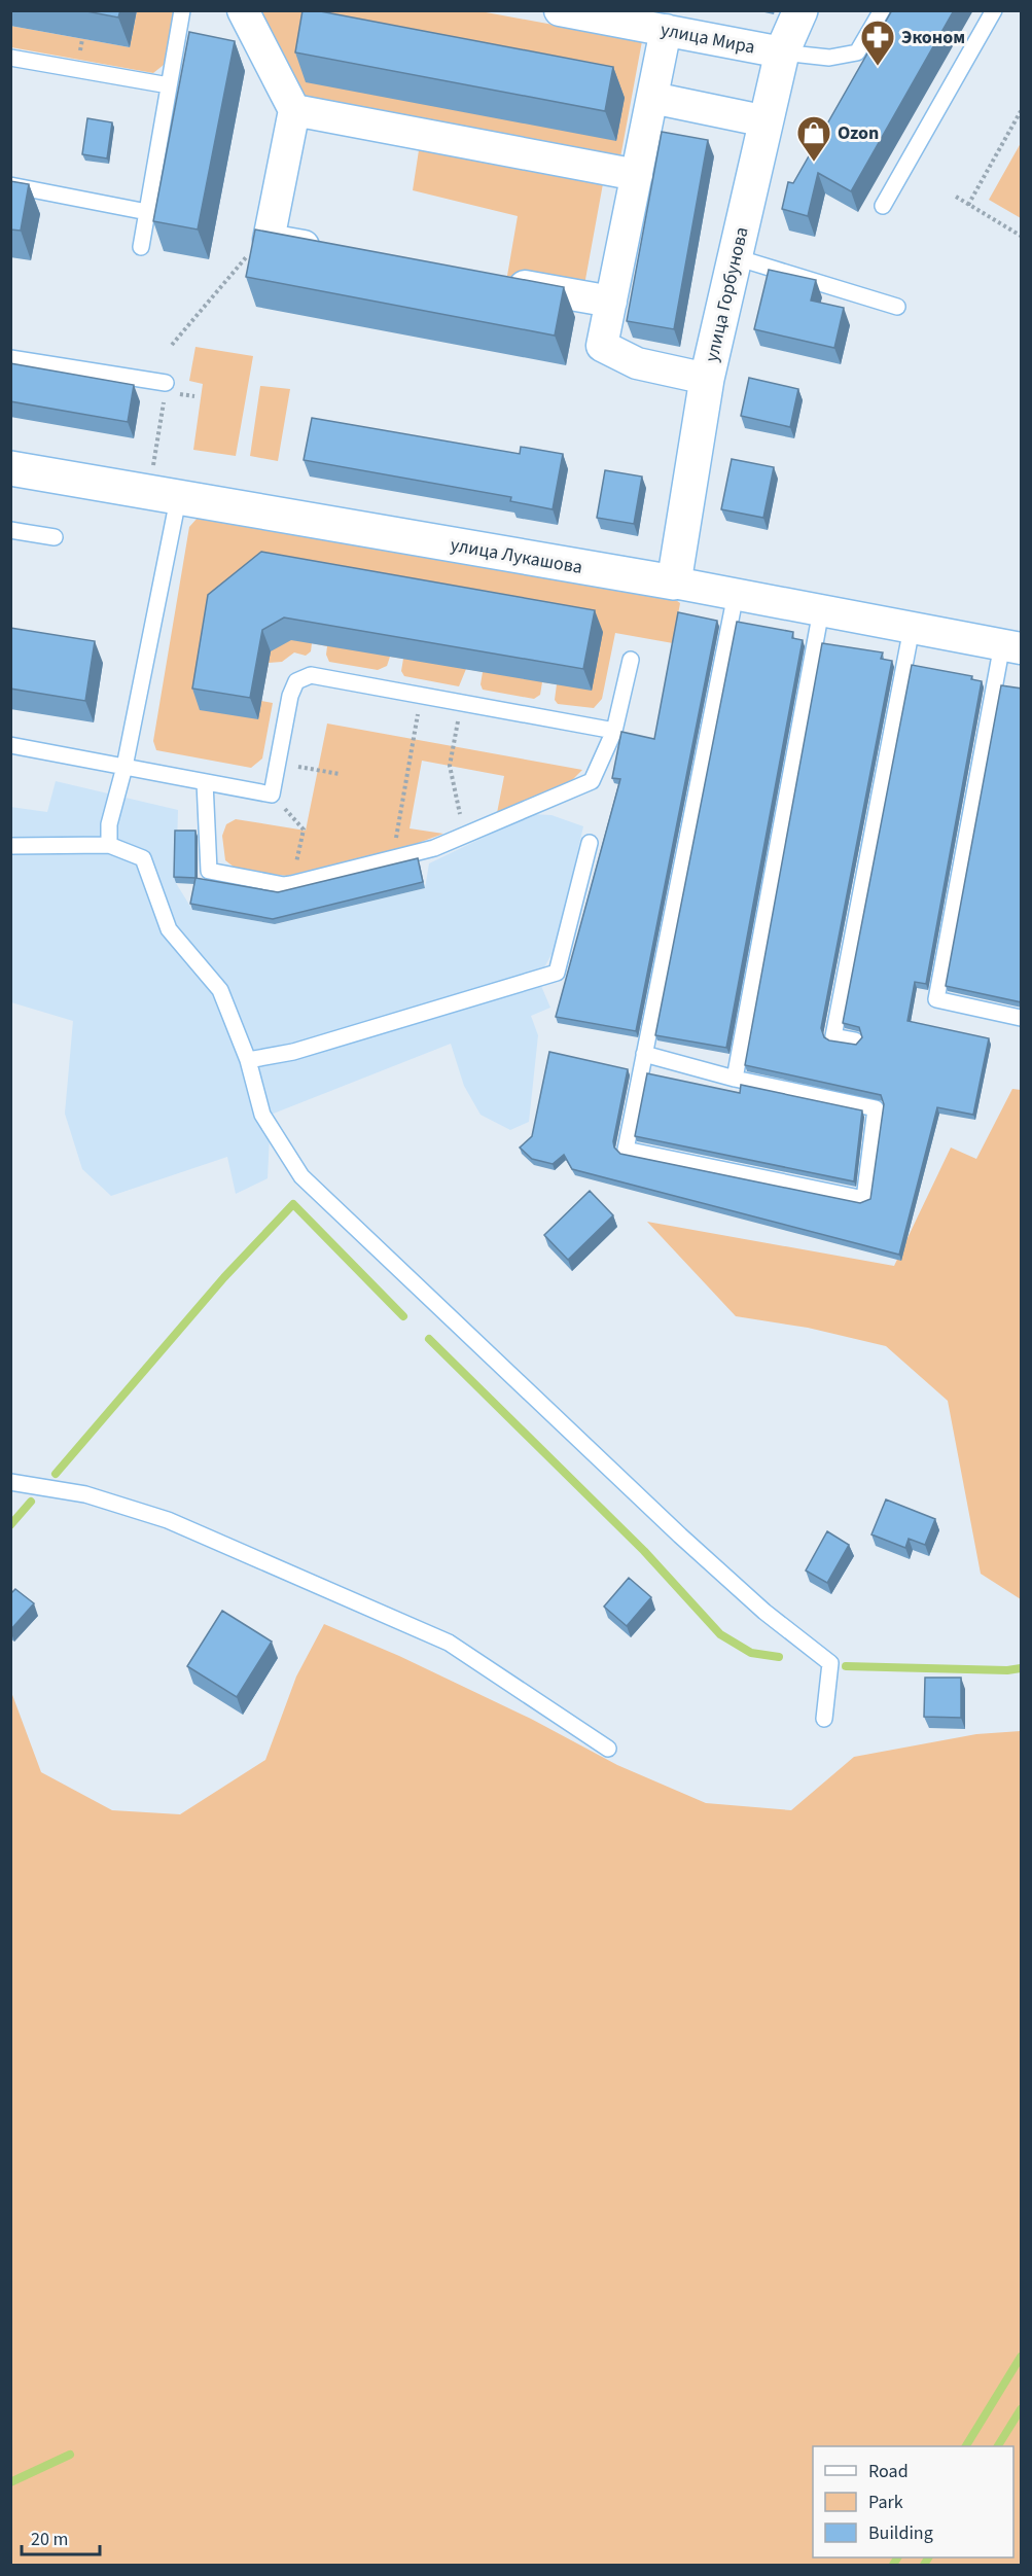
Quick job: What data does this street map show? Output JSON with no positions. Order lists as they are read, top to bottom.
{
  "streets": {
    "street": ["улица Мира", "улица Горбунова", "улица Лукашова"]
  },
  "crossings": [
    ["улица Мира", "улица Горбунова"],
    ["улица Горбунова", "улица Лукашова"]
  ],
  "places": {
    "pharmacy": ["Эконом"],
    "shop": ["Ozon"]
  },
  "legend": ["Road", "Park", "Building"],
  "scale_bar": "20 m"
}
